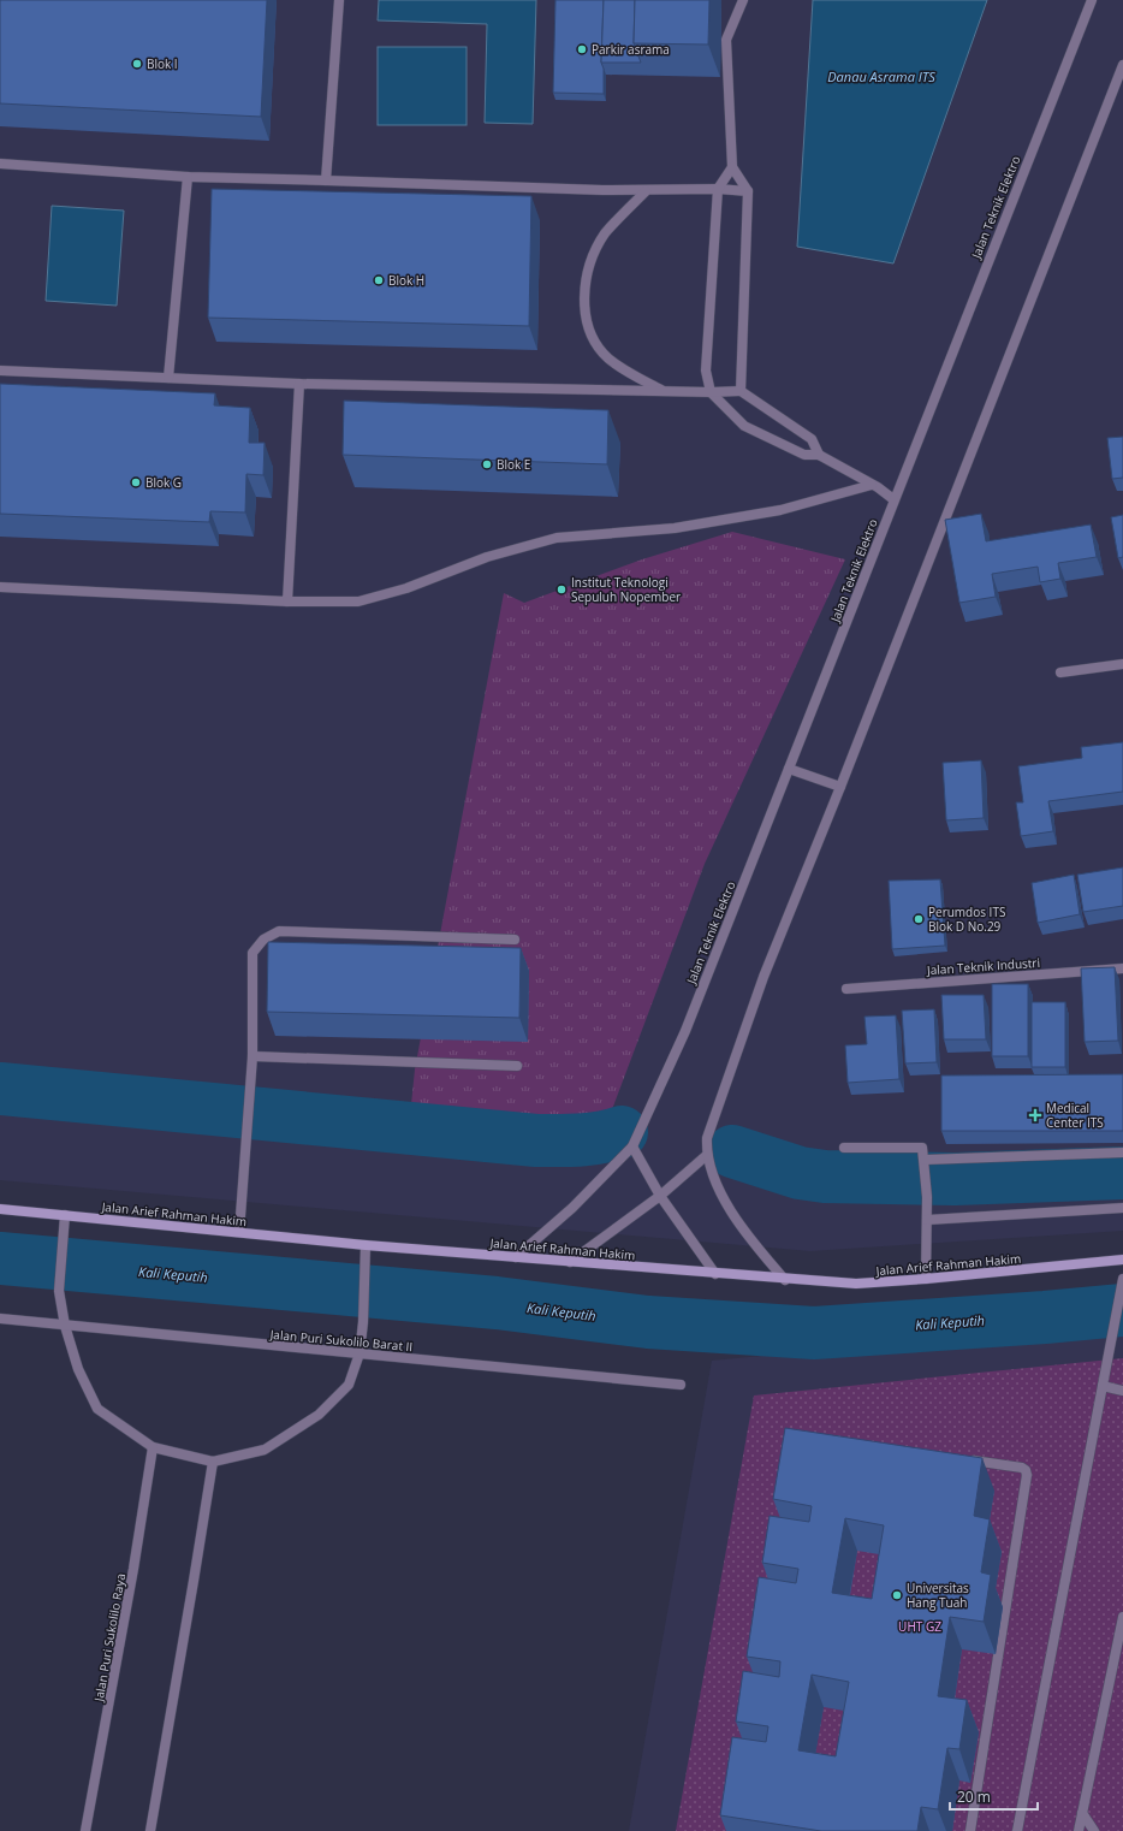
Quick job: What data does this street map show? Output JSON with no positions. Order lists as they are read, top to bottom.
{
  "streets": {
    "main road": ["Jalan Arief Rahman Hakim"],
    "street": [
      "Jalan Teknik Elektro",
      "Jalan Teknik Industri",
      "Jalan Puri Sukolilo Barat II",
      "Jalan Puri Sukolilo Raya"
    ]
  },
  "crossings": [
    ["Jalan Teknik Elektro", "Jalan Arief Rahman Hakim"]
  ],
  "water": ["Danau Asrama ITS", "Kali Keputih"],
  "parks": ["UHT GZ"],
  "places": {
    "other": [
      "Parkir asrama",
      "Blok I",
      "Blok H",
      "Blok E",
      "Blok G",
      "Institut Teknologi Sepuluh Nopember",
      "Perumdos ITS Blok D No.29",
      "Universitas Hang Tuah"
    ],
    "health": ["Medical Center ITS"]
  },
  "scale_bar": "20 m"
}
